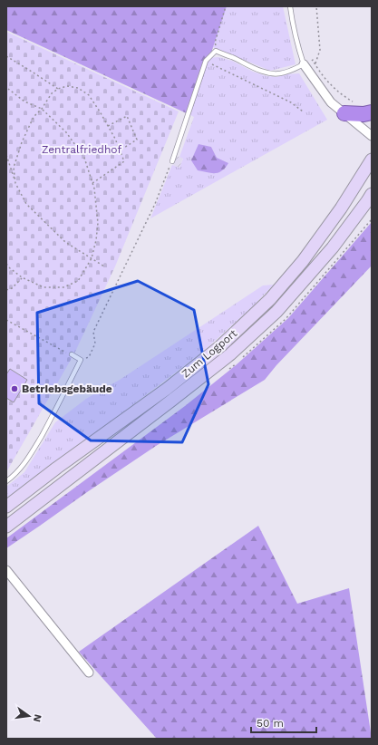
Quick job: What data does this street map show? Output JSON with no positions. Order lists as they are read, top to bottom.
{
  "streets": {
    "main road": ["Zum Logport"]
  },
  "parks": ["Zentralfriedhof"],
  "places": ["Betriebsgebäude"],
  "scale_bar": "50 m",
  "north": "right"
}
